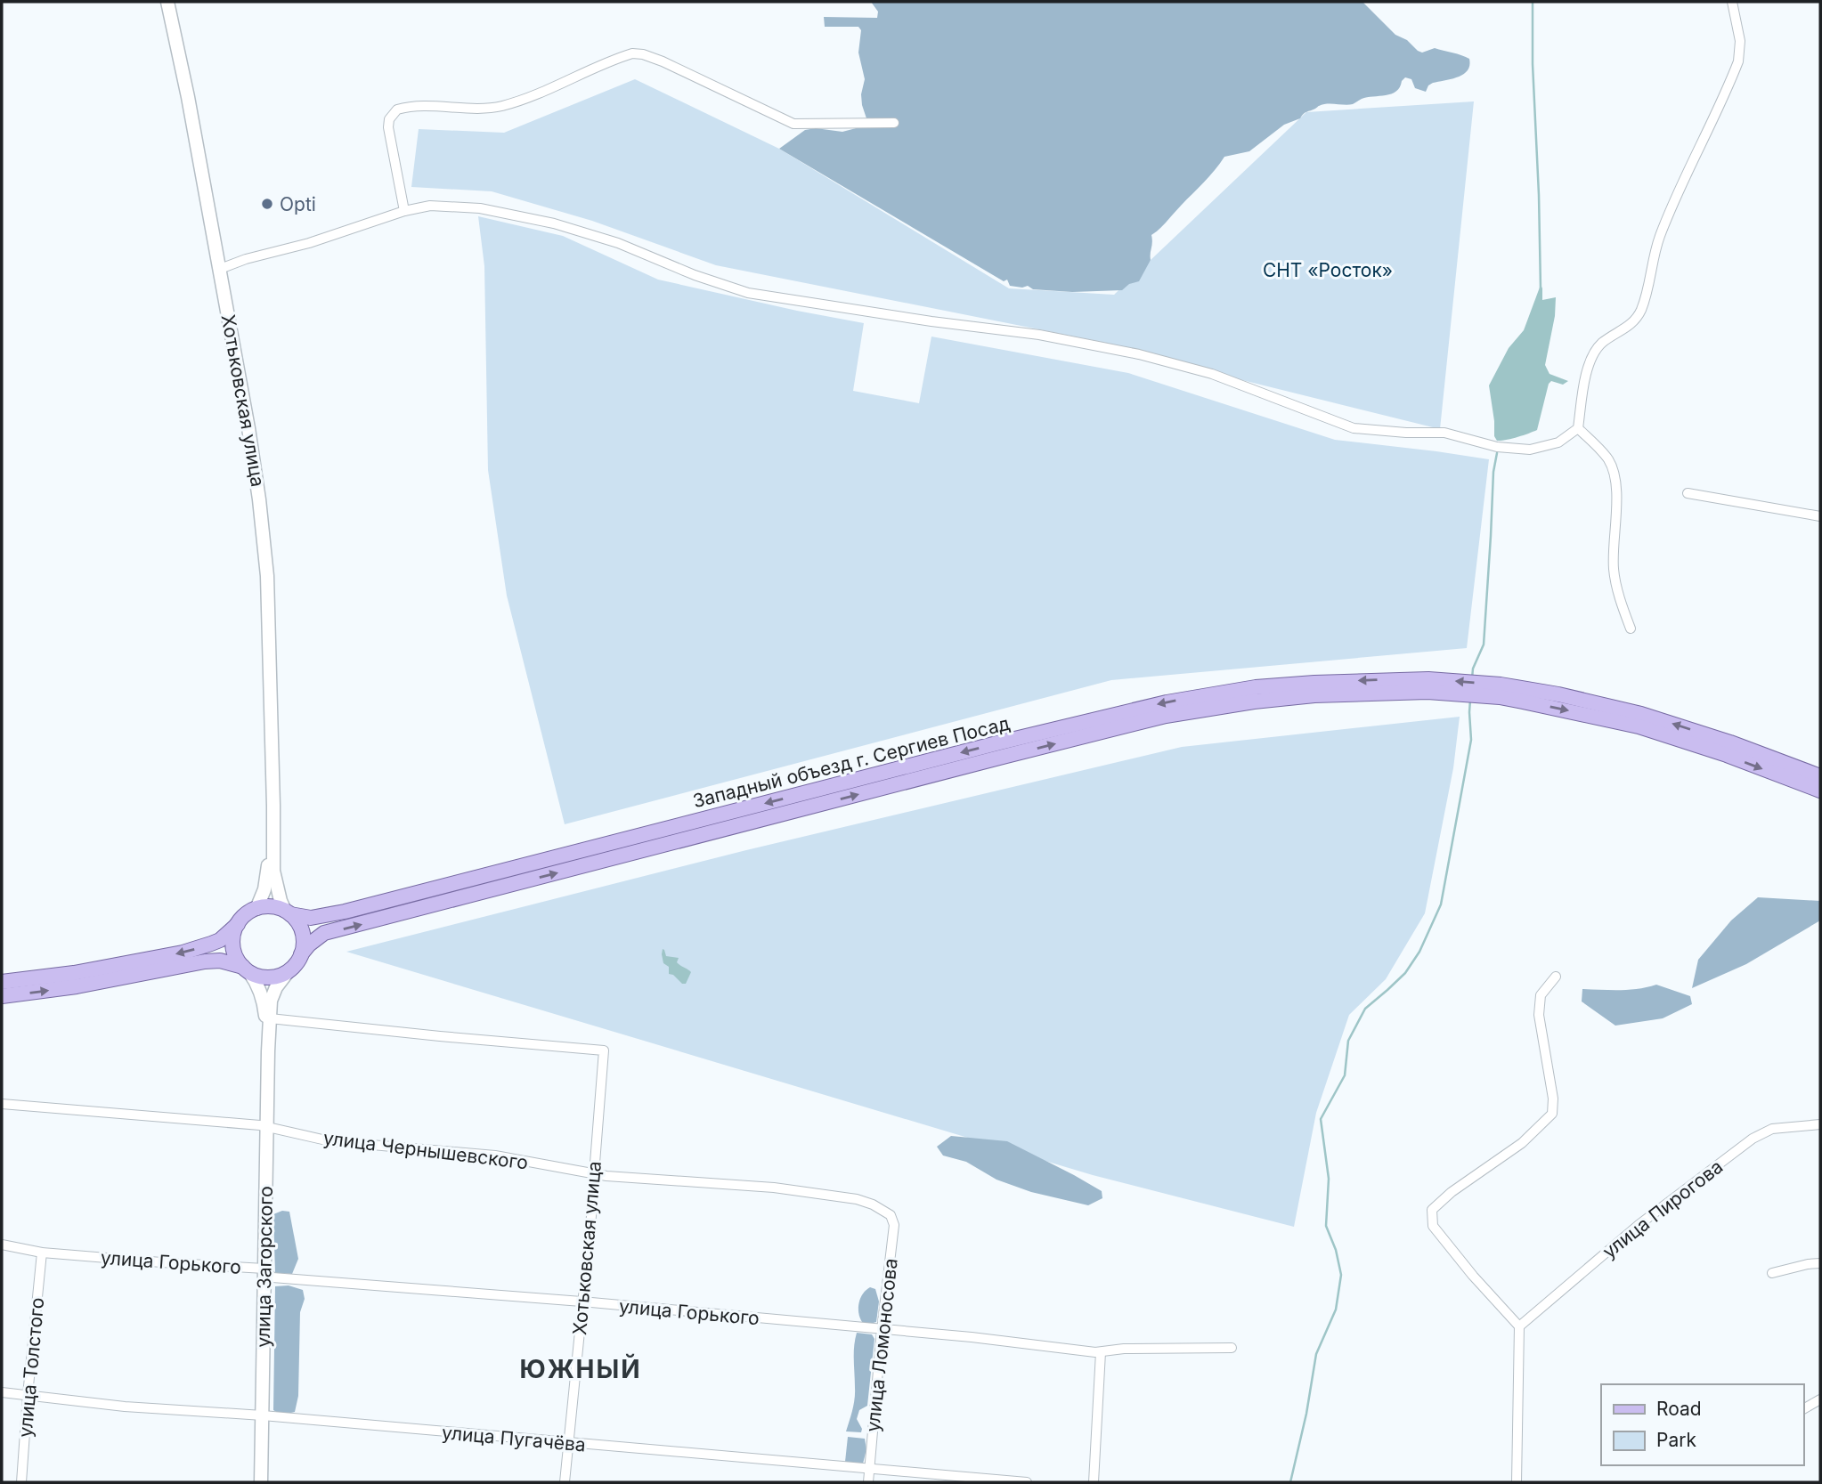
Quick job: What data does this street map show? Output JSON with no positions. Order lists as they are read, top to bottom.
{
  "streets": {
    "main road": ["Хотьковская улица", "Западный объезд г. Сергиев Посад", "улица Загорского"],
    "street": [
      "улица Чернышевского",
      "улица Пирогова",
      "улица Горького",
      "улица Ломоносова",
      "улица Толстого",
      "улица Пугачёва"
    ]
  },
  "crossings": [
    ["Хотьковская улица", "улица Чернышевского"],
    ["Хотьковская улица", "улица Горького"],
    ["Хотьковская улица", "улица Пугачёва"],
    ["улица Чернышевского", "улица Загорского"],
    ["улица Чернышевского", "улица Ломоносова"],
    ["улица Горького", "улица Загорского"],
    ["улица Горького", "улица Ломоносова"],
    ["улица Горького", "улица Толстого"],
    ["улица Загорского", "улица Пугачёва"],
    ["улица Ломоносова", "улица Пугачёва"],
    ["улица Толстого", "улица Пугачёва"]
  ],
  "districts": ["ЮЖНЫЙ"],
  "parks": ["СНТ «Росток»"],
  "places": ["Opti"],
  "legend": ["Road", "Park"]
}
